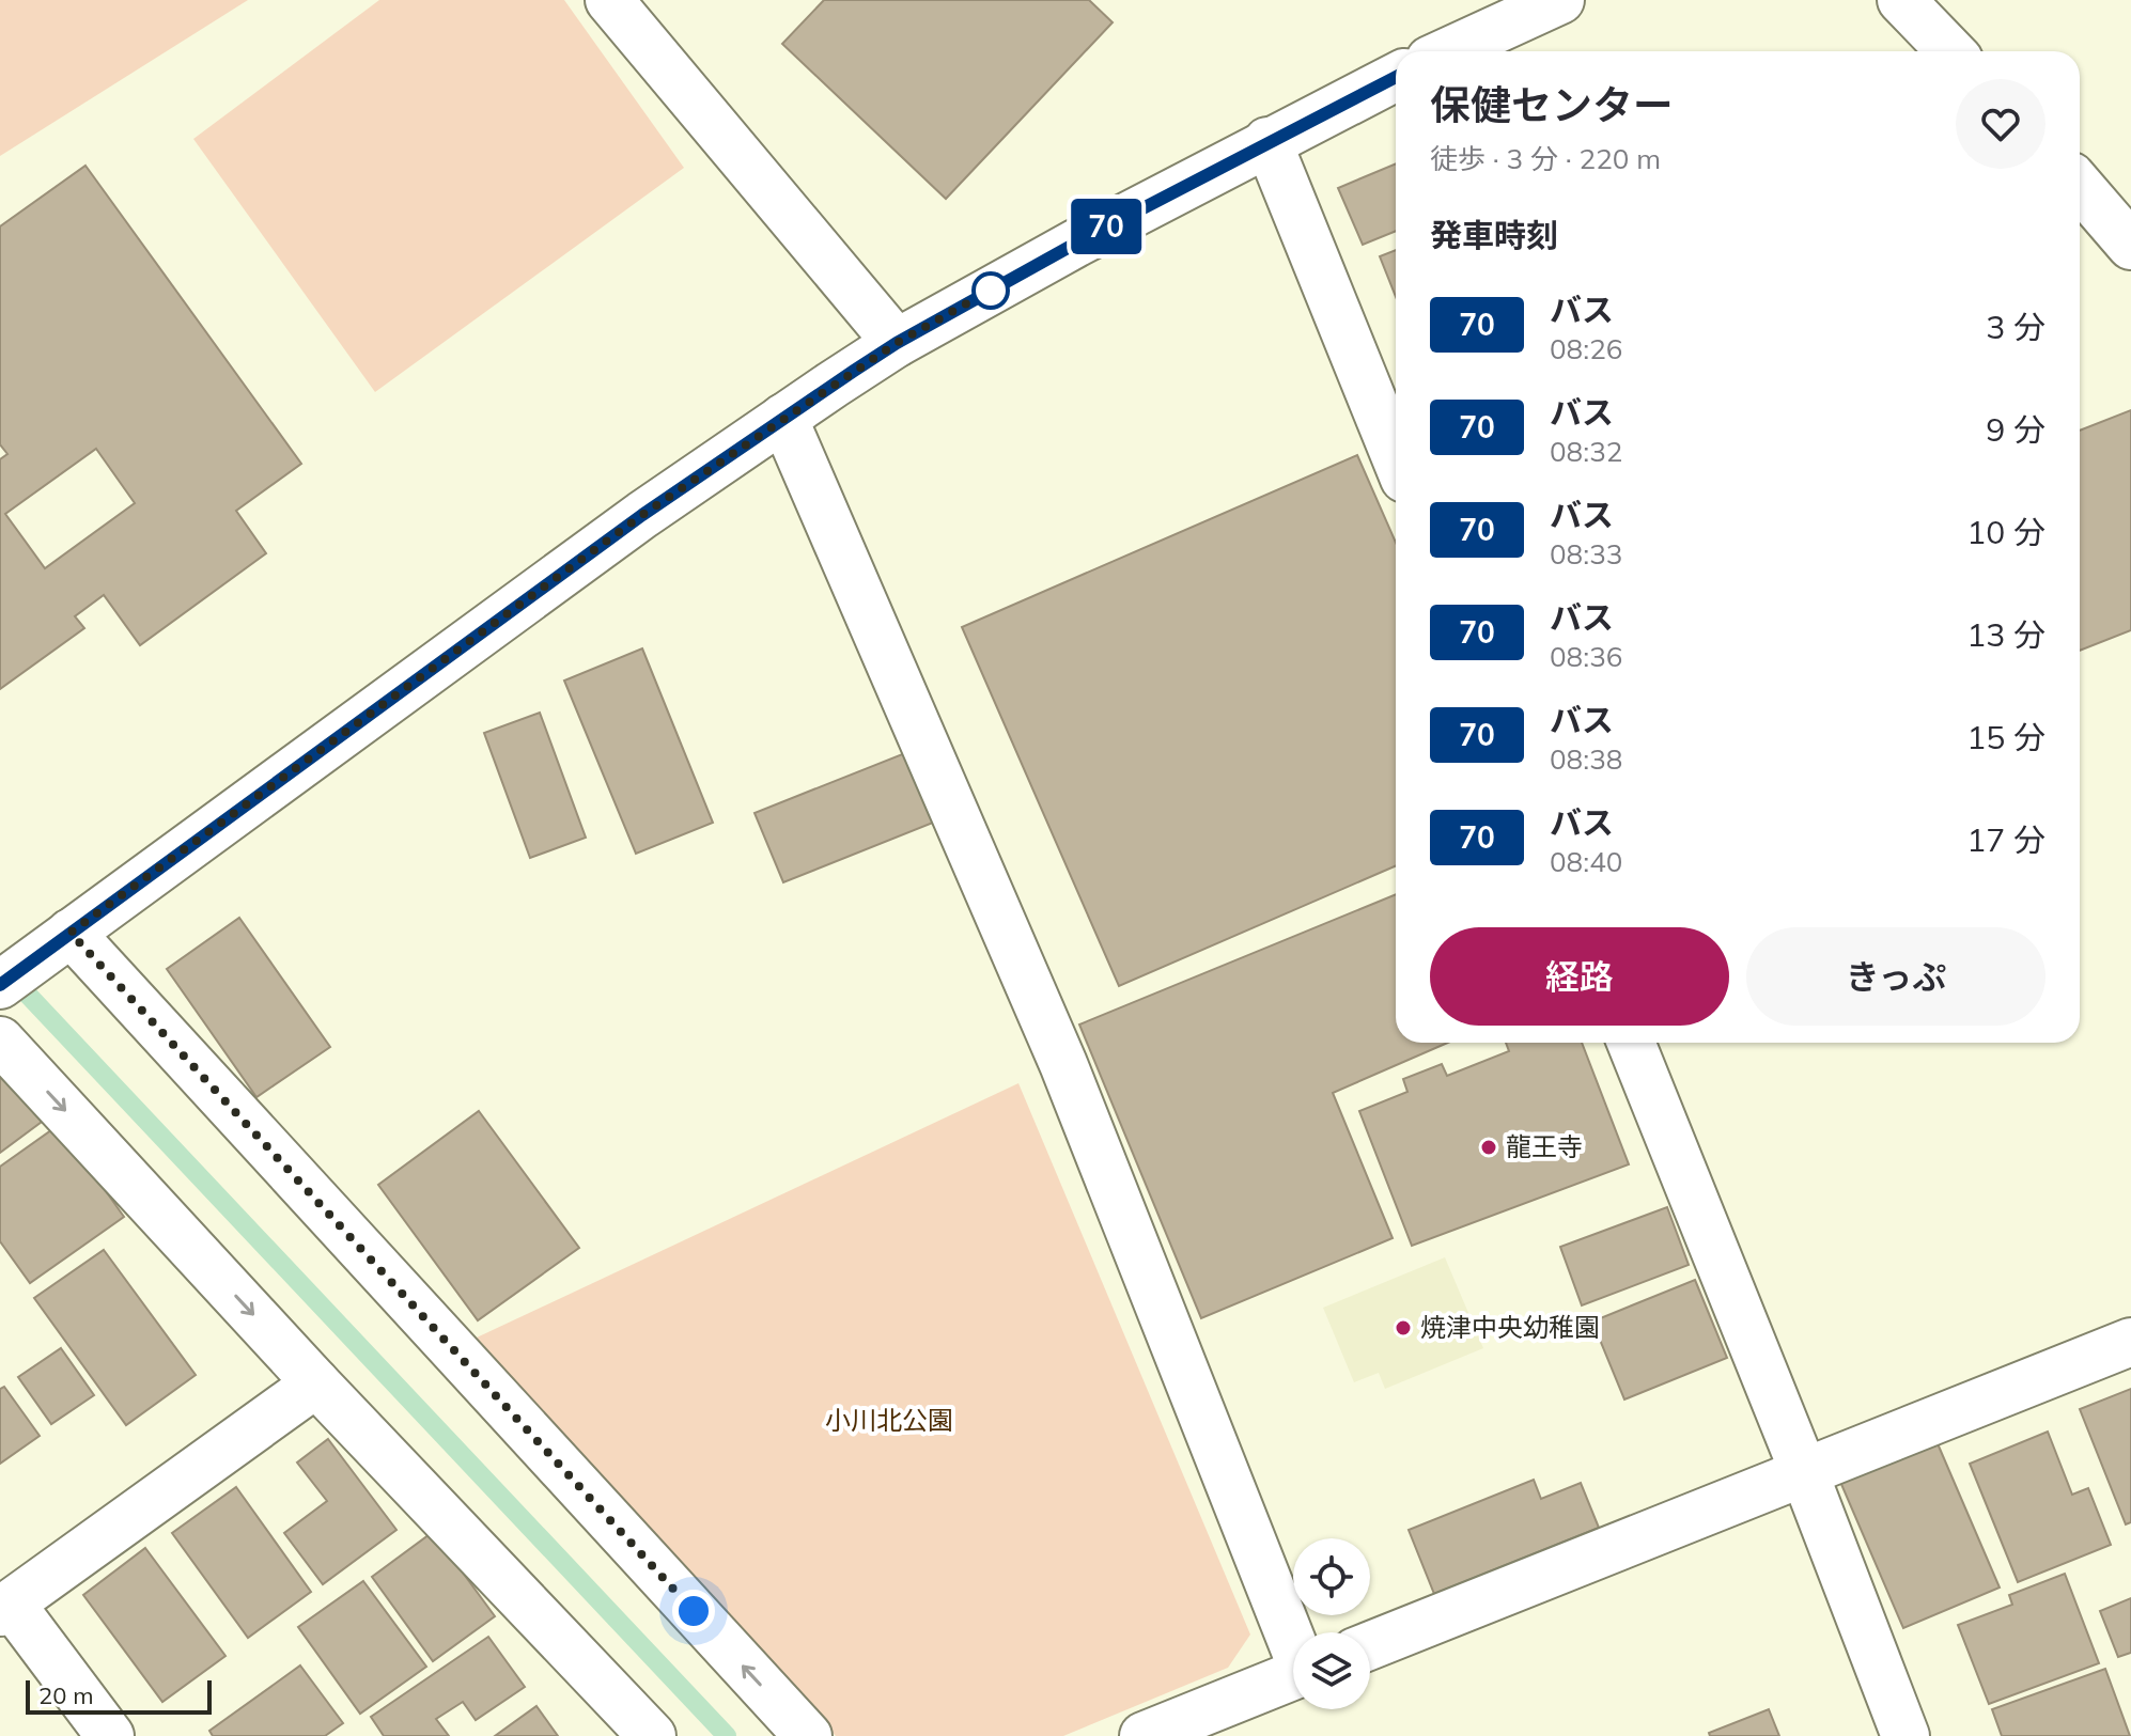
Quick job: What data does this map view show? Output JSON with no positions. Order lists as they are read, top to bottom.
{
  "parks": ["小川北公園"],
  "places": ["龍王寺", "焼津中央幼稚園"],
  "lines": ["bus line 70"],
  "scale_bar": "20 m",
  "page": {
    "on_map": "70",
    "heading": [
      ["保健センター", "徒歩 · 3 分 · 220 m"],
      "発車時刻"
    ],
    "list": [
      {
        "mark": "70",
        "name": "バス",
        "note": "08:26",
        "value": "3 分"
      },
      {
        "mark": "70",
        "name": "バス",
        "note": "08:32",
        "value": "9 分"
      },
      {
        "mark": "70",
        "name": "バス",
        "note": "08:33",
        "value": "10 分"
      },
      {
        "mark": "70",
        "name": "バス",
        "note": "08:36",
        "value": "13 分"
      },
      {
        "mark": "70",
        "name": "バス",
        "note": "08:38",
        "value": "15 分"
      },
      {
        "mark": "70",
        "name": "バス",
        "note": "08:40",
        "value": "17 分"
      }
    ],
    "buttons": ["経路", "きっぷ"],
    "scale": "20 m"
  }
}
